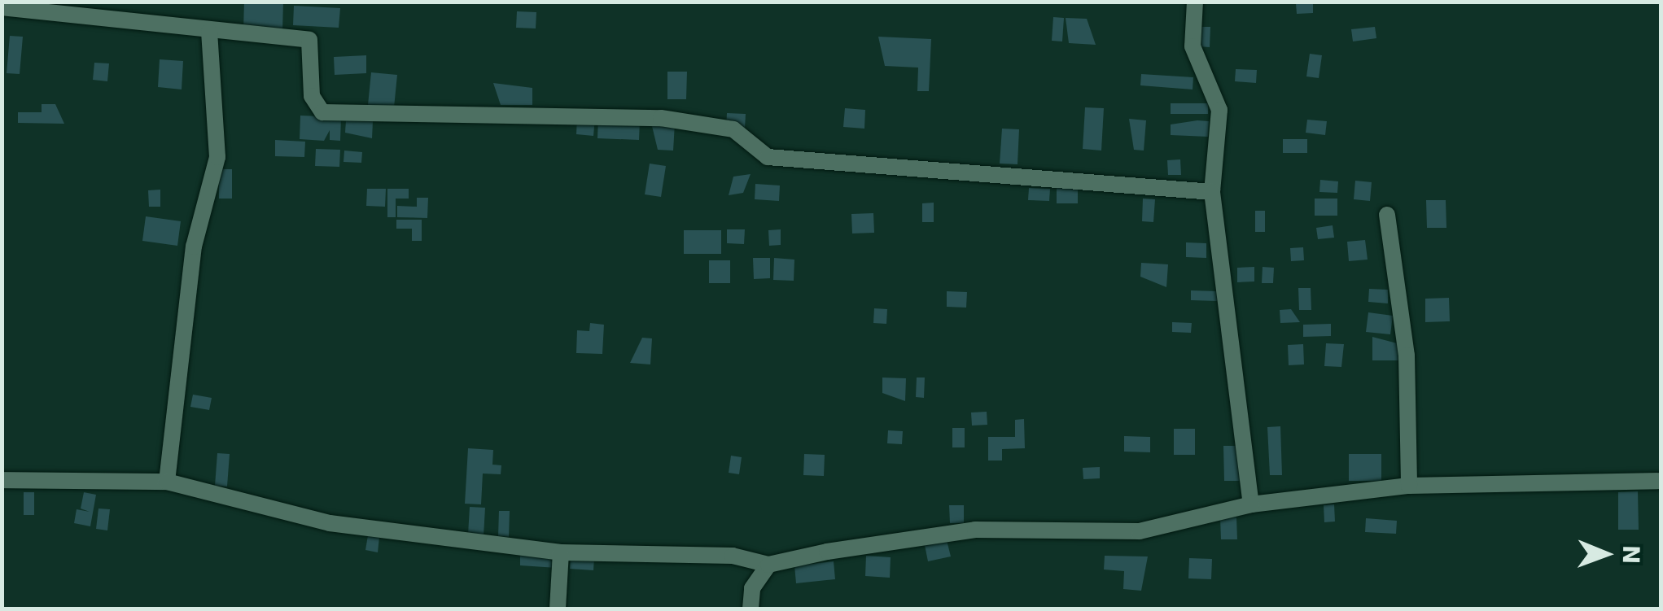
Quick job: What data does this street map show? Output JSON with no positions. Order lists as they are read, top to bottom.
{
  "north": "right"
}
